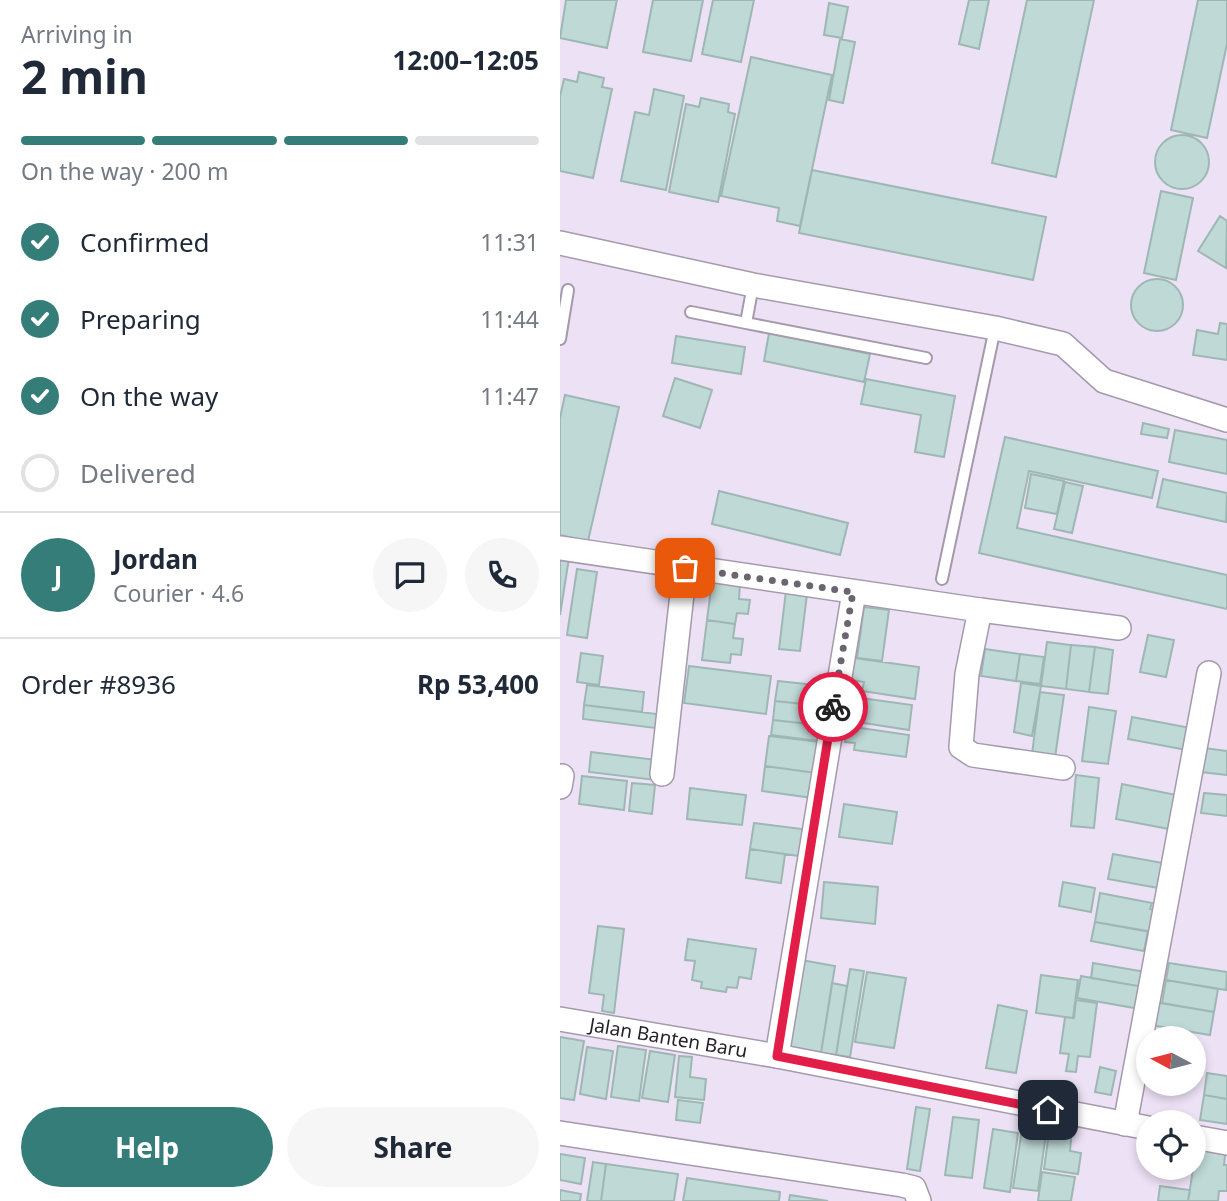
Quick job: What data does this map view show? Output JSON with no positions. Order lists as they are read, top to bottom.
{
  "streets": {
    "street": ["Jalan Banten Baru"]
  },
  "north": "left",
  "page": {
    "heading": ["2 min", "Arriving in", "12:00–12:05"],
    "panel": [
      "Jordan",
      "Courier · 4.6",
      "Order #8936",
      "Rp 53,400"
    ],
    "bar": "On the way · 200 m",
    "list": [
      ["Confirmed", "11:31"],
      ["Preparing", "11:44"],
      ["On the way", "11:47"],
      "Delivered"
    ],
    "round": "J",
    "buttons": ["Help", "Share"]
  }
}
